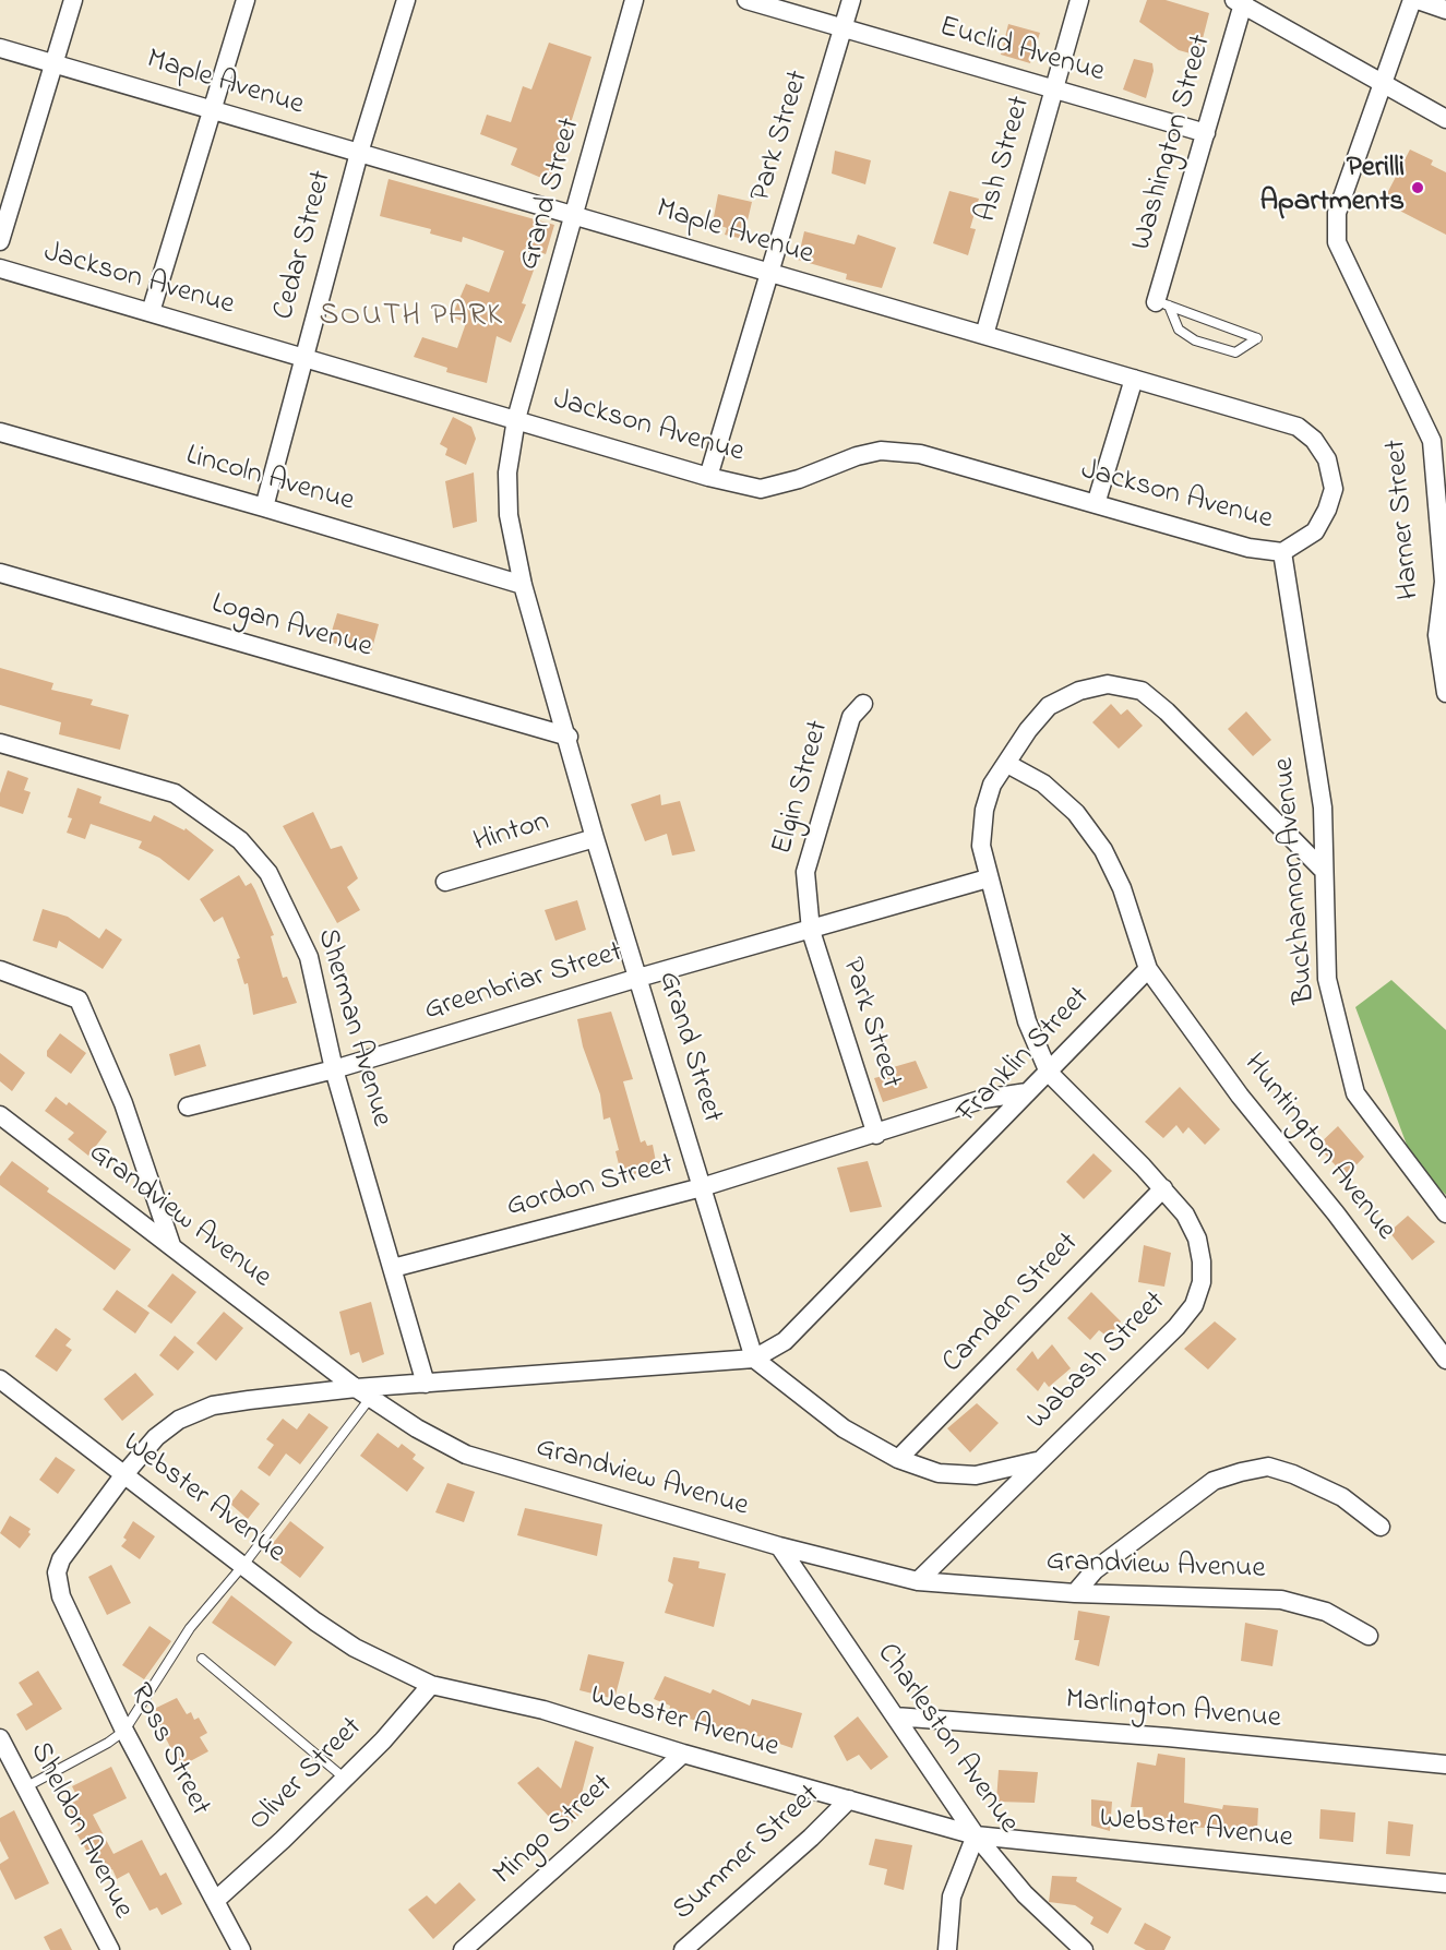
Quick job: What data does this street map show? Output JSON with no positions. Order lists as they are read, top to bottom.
{
  "streets": {
    "street": [
      "Euclid Avenue",
      "Maple Avenue",
      "Park Street",
      "Washington Street",
      "Ash Street",
      "Grand Street",
      "Cedar Street",
      "Jackson Avenue",
      "Lincoln Avenue",
      "Harner Street",
      "Logan Avenue",
      "Elgin Street",
      "Hinton",
      "Buckhannon Avenue",
      "Greenbriar Street",
      "Sherman Avenue",
      "Franklin Street",
      "Huntington Avenue",
      "Gordon Street",
      "Grandview Avenue",
      "Camden Street",
      "Wabash Street",
      "Webster Avenue",
      "Marlington Avenue",
      "Charleston Avenue",
      "Ross Street",
      "Oliver Street",
      "Sheldon Avenue",
      "Mingo Street",
      "Summer Street"
    ]
  },
  "crossings": [
    ["Euclid Avenue", "Park Street"],
    ["Euclid Avenue", "Washington Street"],
    ["Euclid Avenue", "Ash Street"],
    ["Maple Avenue", "Park Street"],
    ["Maple Avenue", "Ash Street"],
    ["Maple Avenue", "Grand Street"],
    ["Maple Avenue", "Cedar Street"],
    ["Maple Avenue", "Jackson Avenue"],
    ["Maple Avenue", "Buckhannon Avenue"],
    ["Park Street", "Jackson Avenue"],
    ["Park Street", "Elgin Street"],
    ["Park Street", "Greenbriar Street"],
    ["Park Street", "Gordon Street"],
    ["Grand Street", "Jackson Avenue"],
    ["Grand Street", "Lincoln Avenue"],
    ["Grand Street", "Logan Avenue"],
    ["Grand Street", "Hinton"],
    ["Grand Street", "Greenbriar Street"],
    ["Grand Street", "Franklin Street"],
    ["Grand Street", "Gordon Street"],
    ["Cedar Street", "Jackson Avenue"],
    ["Cedar Street", "Lincoln Avenue"],
    ["Jackson Avenue", "Buckhannon Avenue"],
    ["Elgin Street", "Greenbriar Street"],
    ["Greenbriar Street", "Sherman Avenue"],
    ["Sherman Avenue", "Gordon Street"],
    ["Franklin Street", "Huntington Avenue"],
    ["Franklin Street", "Gordon Street"],
    ["Franklin Street", "Wabash Street"],
    ["Grandview Avenue", "Wabash Street"],
    ["Grandview Avenue", "Charleston Avenue"],
    ["Camden Street", "Wabash Street"],
    ["Webster Avenue", "Charleston Avenue"],
    ["Webster Avenue", "Ross Street"],
    ["Webster Avenue", "Oliver Street"],
    ["Webster Avenue", "Mingo Street"],
    ["Webster Avenue", "Summer Street"],
    ["Marlington Avenue", "Charleston Avenue"],
    ["Ross Street", "Oliver Street"]
  ],
  "districts": ["SOUTH PARK"],
  "places": ["Perilli Apartments"]
}
